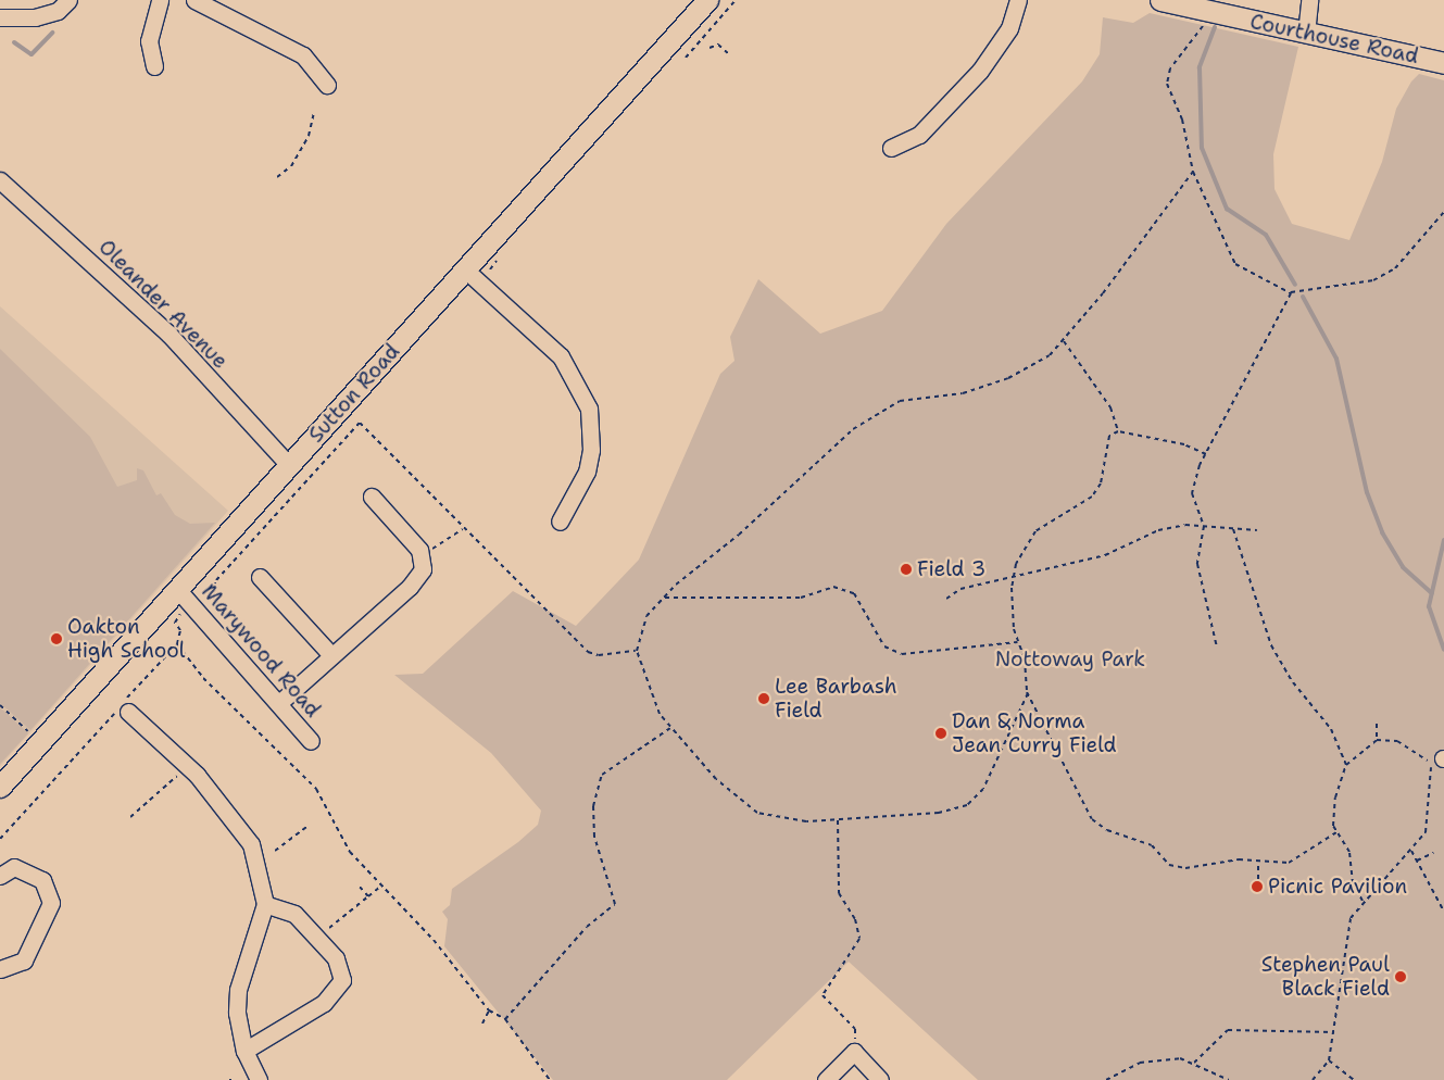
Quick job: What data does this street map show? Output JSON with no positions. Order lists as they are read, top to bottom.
{
  "streets": {
    "street": [
      "Courthouse Road",
      "Oleander Avenue",
      "Sutton Road",
      "Marywood Road"
    ]
  },
  "crossings": [
    ["Oleander Avenue", "Sutton Road"],
    ["Sutton Road", "Marywood Road"]
  ],
  "parks": ["Nottoway Park"],
  "places": [
    "Field 3",
    "Oakton High School",
    "Lee Barbash Field",
    "Dan & Norma Jean Curry Field",
    "Picnic Pavilion",
    "Stephen Paul Black Field"
  ]
}
